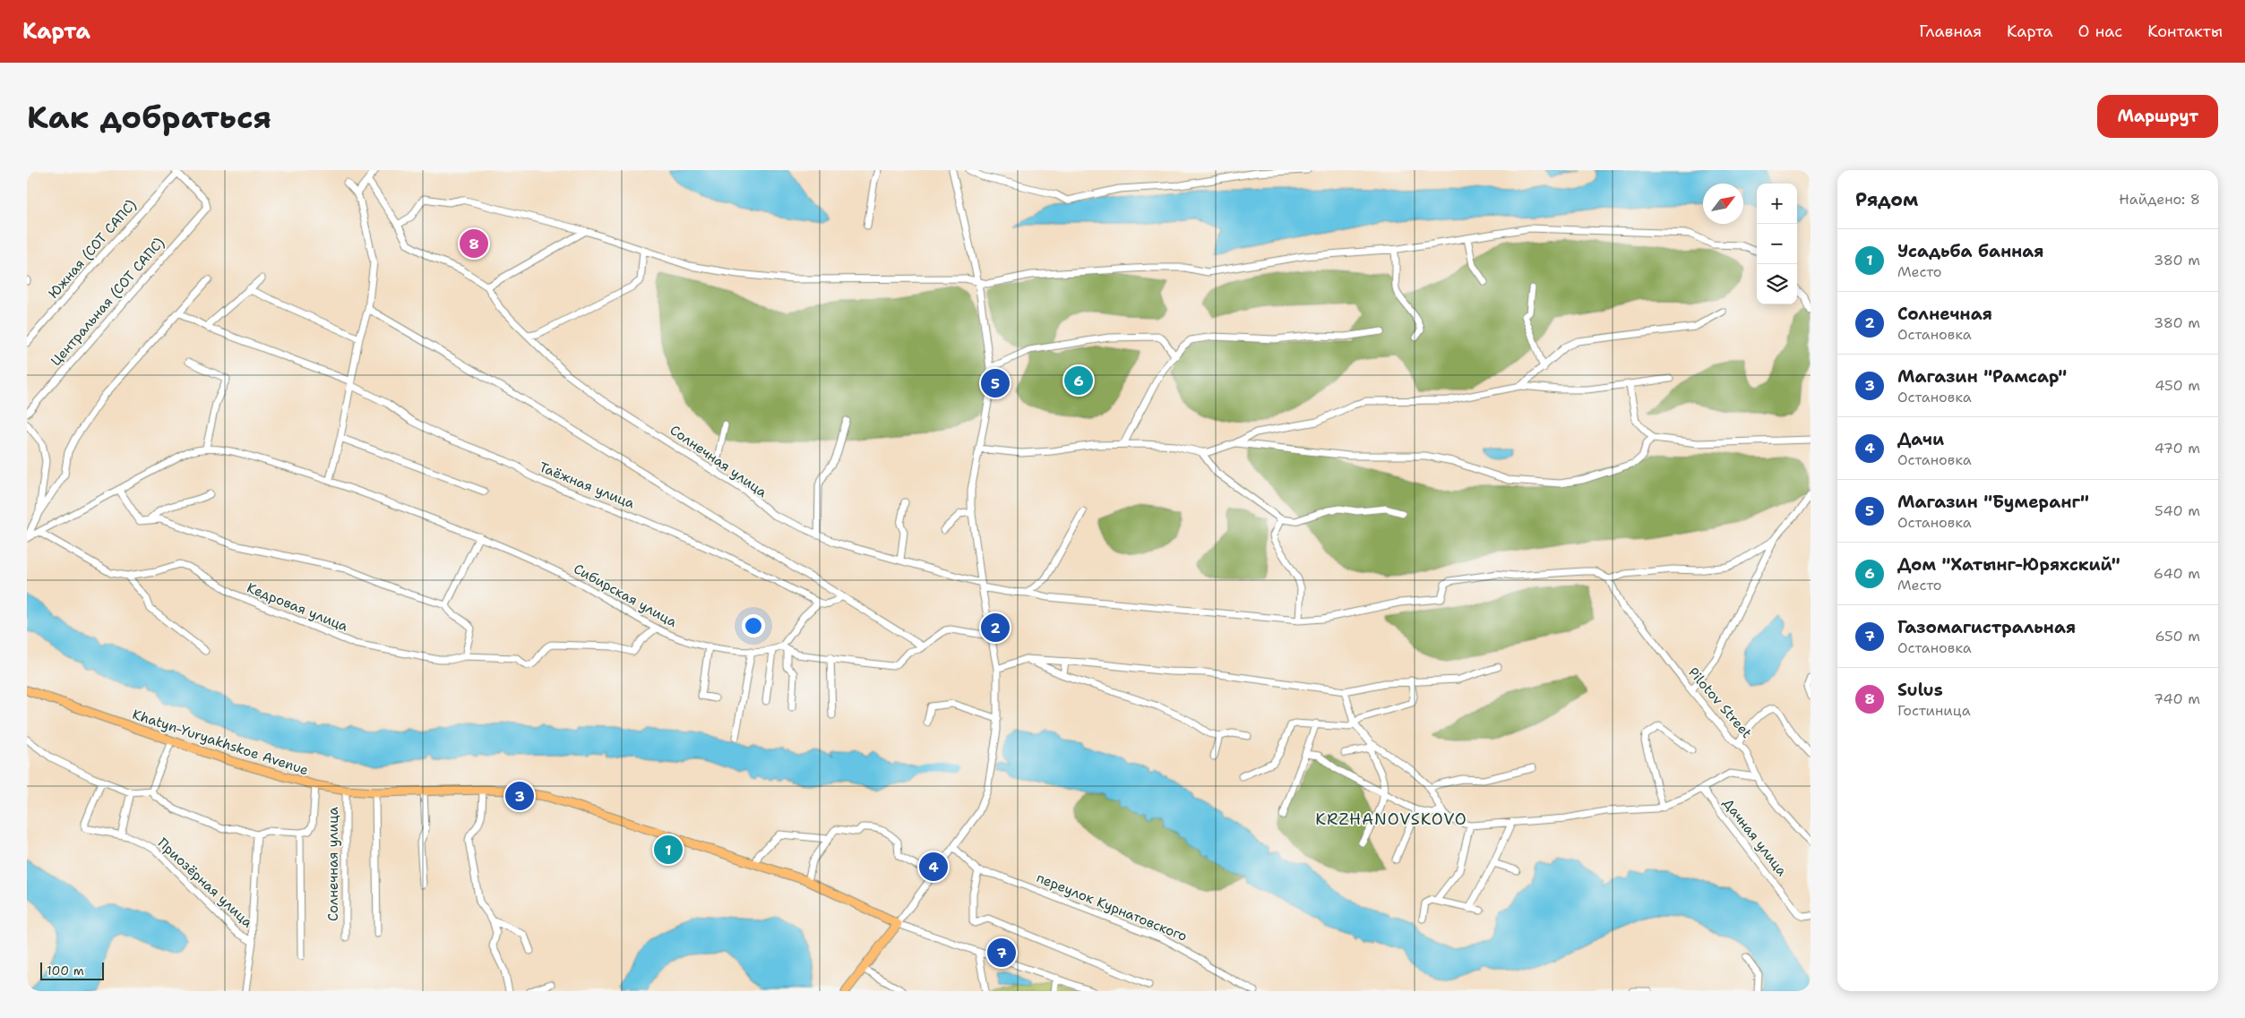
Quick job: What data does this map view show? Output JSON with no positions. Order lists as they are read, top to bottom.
{
  "streets": {
    "main road": ["Khatyn-Yuryakhskoe Avenue"],
    "street": [
      "Южная (СОТ САПС)",
      "Центральная (СОТ САПС)",
      "Солнечная улица",
      "Таёжная улица",
      "Сибирская улица",
      "Кедровая улица",
      "Pilotov Street",
      "Дачная улица",
      "Приозёрная улица",
      "переулок Курнатовского"
    ]
  },
  "crossings": [
    ["Южная (СОТ САПС)", "Центральная (СОТ САПС)"],
    ["Солнечная улица", "Pilotov Street"],
    ["Солнечная улица", "Khatyn-Yuryakhskoe Avenue"],
    ["Сибирская улица", "Кедровая улица"]
  ],
  "districts": ["KRZHANOVSKOVO"],
  "scale_bar": "100 m",
  "north": "top right",
  "page": {
    "header": "Карта",
    "nav": [
      "Главная",
      "Карта",
      "О нас",
      "Контакты"
    ],
    "buttons": "Маршрут",
    "title": "Как добраться",
    "heading": ["Рядом", "Найдено: 8"],
    "map_buttons": ["+", "−"],
    "pins": [
      "8",
      "6",
      "5",
      "2",
      "3",
      "1",
      "4",
      "7"
    ],
    "list": [
      {
        "mark": "1",
        "name": "Усадьба банная",
        "note": "Место",
        "value": "380 m"
      },
      {
        "mark": "2",
        "name": "Солнечная",
        "note": "Остановка",
        "value": "380 m"
      },
      {
        "mark": "3",
        "name": "Магазин \"Рамсар\"",
        "note": "Остановка",
        "value": "450 m"
      },
      {
        "mark": "4",
        "name": "Дачи",
        "note": "Остановка",
        "value": "470 m"
      },
      {
        "mark": "5",
        "name": "Магазин \"Бумеранг\"",
        "note": "Остановка",
        "value": "540 m"
      },
      {
        "mark": "6",
        "name": "Дом \"Хатынг-Юряхский\"",
        "note": "Место",
        "value": "640 m"
      },
      {
        "mark": "7",
        "name": "Газомагистральная",
        "note": "Остановка",
        "value": "650 m"
      },
      {
        "mark": "8",
        "name": "Sulus",
        "note": "Гостиница",
        "value": "740 m"
      }
    ],
    "scale": "100 m"
  }
}
